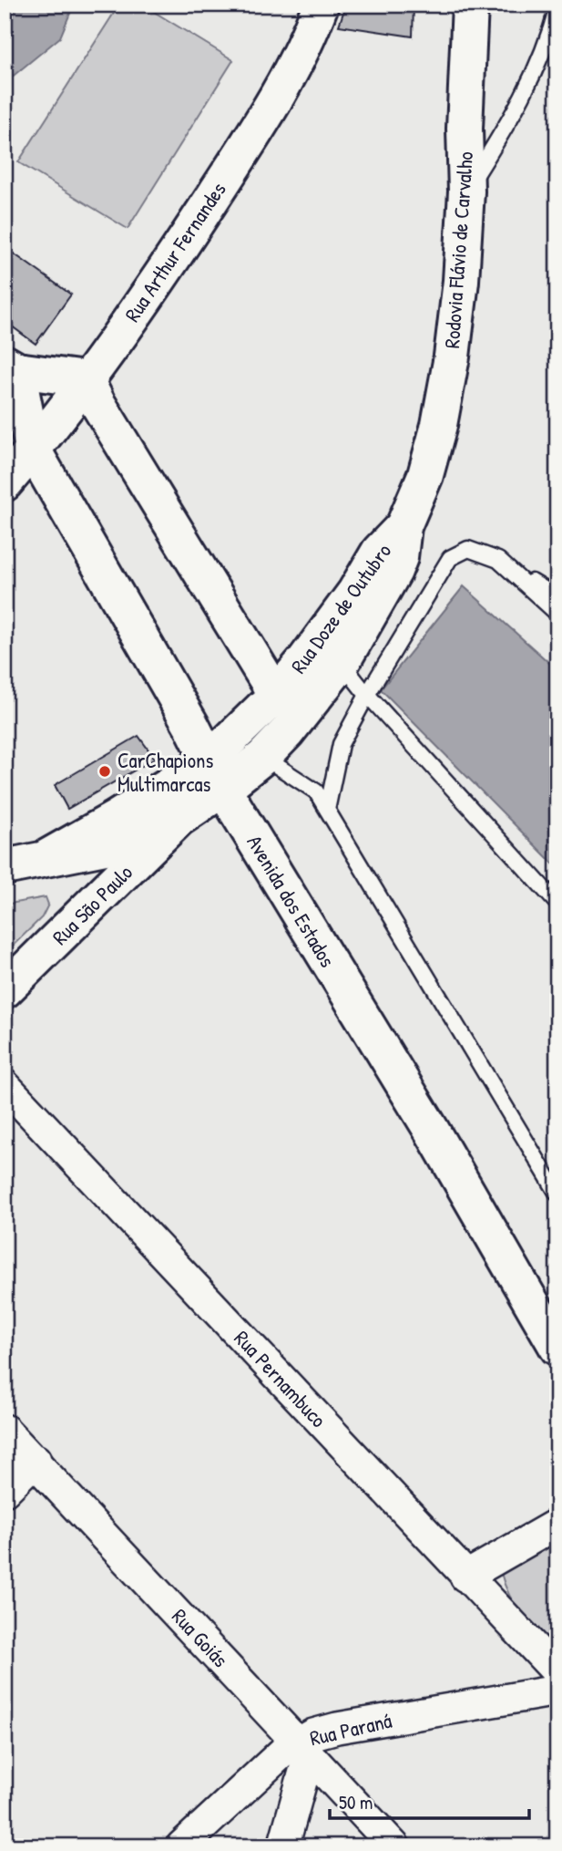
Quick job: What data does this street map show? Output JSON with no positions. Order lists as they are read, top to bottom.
{
  "streets": {
    "main road": [
      "Rodovia Flávio de Carvalho",
      "Rua Arthur Fernandes",
      "Rua Doze de Outubro",
      "Avenida dos Estados",
      "Rua São Paulo"
    ],
    "street": ["Rua Pernambuco", "Rua Goiás", "Rua Paraná"]
  },
  "crossings": [
    ["Rodovia Flávio de Carvalho", "Rua Doze de Outubro"],
    ["Rua Arthur Fernandes", "Avenida dos Estados"],
    ["Rua Doze de Outubro", "Avenida dos Estados"],
    ["Rua Doze de Outubro", "Rua São Paulo"],
    ["Rua Goiás", "Rua Paraná"]
  ],
  "places": ["CarChapions Multimarcas"],
  "scale_bar": "50 m"
}
